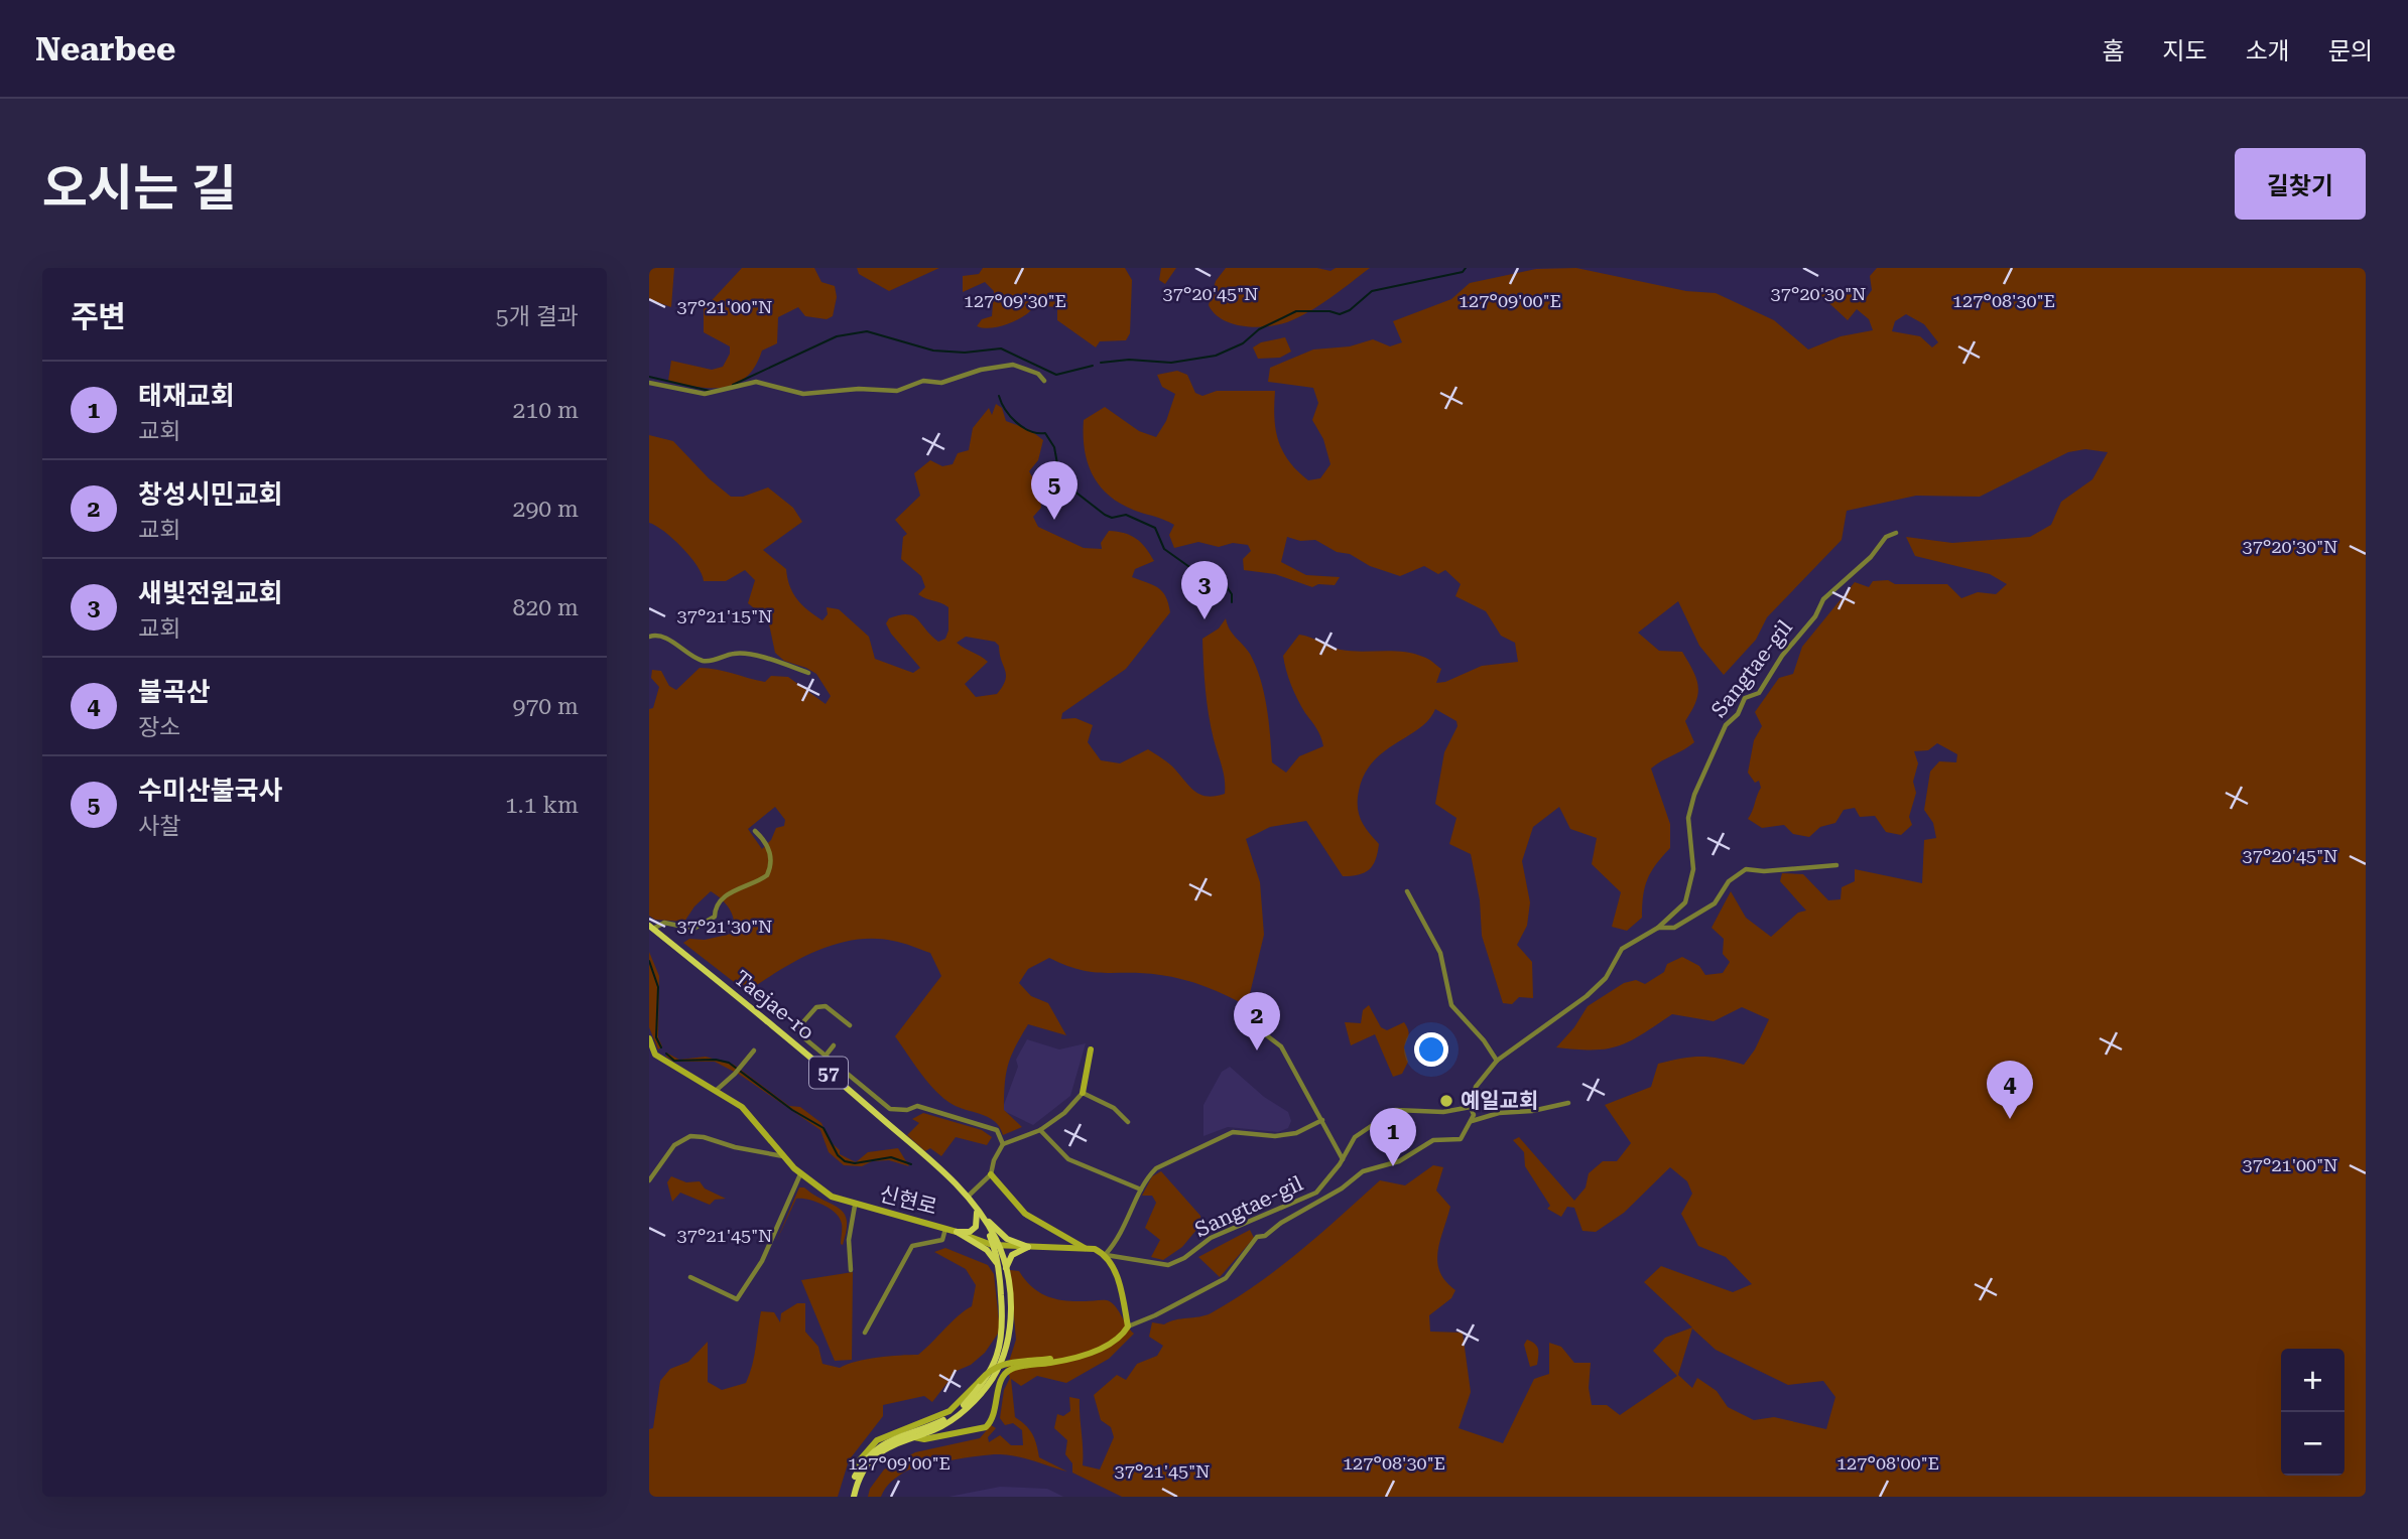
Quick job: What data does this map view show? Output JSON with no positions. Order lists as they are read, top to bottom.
{
  "streets": {
    "main road": ["Taejae-ro", "57", "신현로"],
    "street": ["Sangtae-gil"]
  },
  "crossings": [
    ["Sangtae-gil", "신현로"],
    ["Taejae-ro", "57"],
    ["Taejae-ro", "신현로"],
    ["57", "신현로"]
  ],
  "places": ["예일교회"],
  "page": {
    "header": "Nearbee",
    "nav": [
      "홈",
      "지도",
      "소개",
      "문의"
    ],
    "title": "오시는 길",
    "buttons": "길찾기",
    "heading": ["주변", "5개 결과"],
    "list": [
      {
        "mark": "1",
        "name": "태재교회",
        "note": "교회",
        "value": "210 m"
      },
      {
        "mark": "2",
        "name": "창성시민교회",
        "note": "교회",
        "value": "290 m"
      },
      {
        "mark": "3",
        "name": "새빛전원교회",
        "note": "교회",
        "value": "820 m"
      },
      {
        "mark": "4",
        "name": "불곡산",
        "note": "장소",
        "value": "970 m"
      },
      {
        "mark": "5",
        "name": "수미산불국사",
        "note": "사찰",
        "value": "1.1 km"
      }
    ],
    "pins": [
      "5",
      "3",
      "2",
      "4",
      "1"
    ],
    "map_buttons": ["+", "−"]
  },
  "coordinates": [
    "37°20'45\"N",
    "37°20'30\"N",
    "127°09'30\"E",
    "127°09'00\"E",
    "127°08'30\"E",
    "37°21'00\"N",
    "37°21'15\"N",
    "37°21'30\"N",
    "37°21'45\"N",
    "127°08'00\"E"
  ]
}
